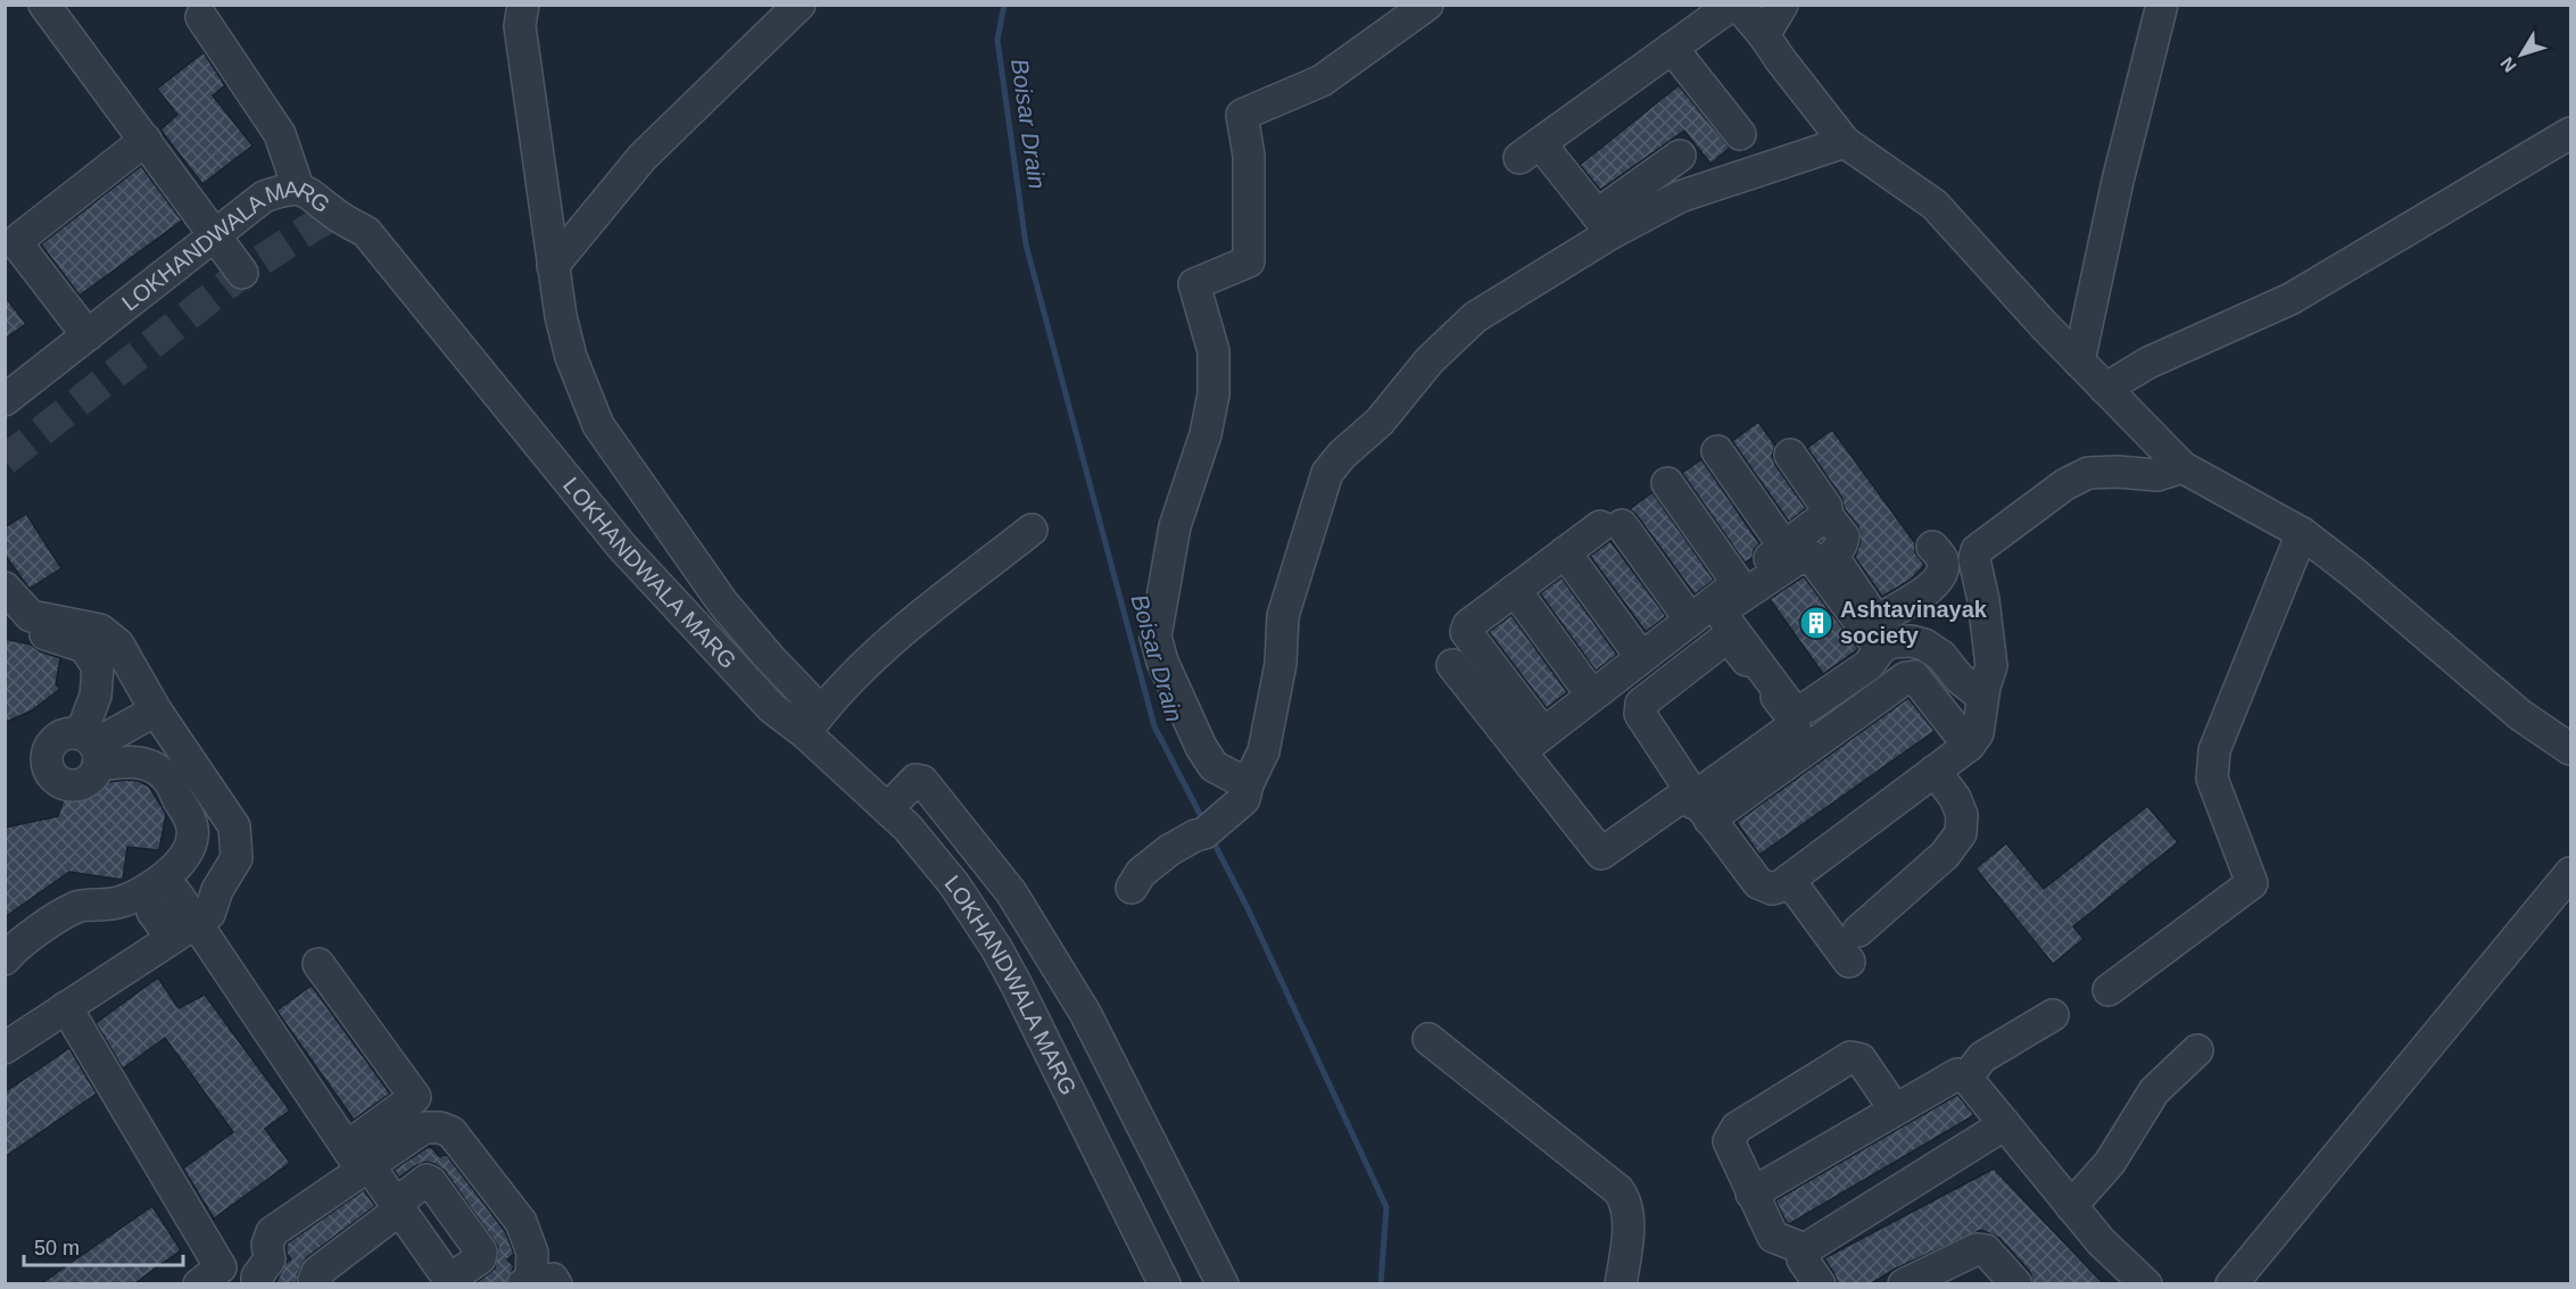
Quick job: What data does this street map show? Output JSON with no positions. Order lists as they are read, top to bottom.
{
  "streets": {
    "street": ["LOKHANDWALA MARG"]
  },
  "water": ["Boisar Drain"],
  "places": {
    "building": ["Ashtavinayak society"]
  },
  "scale_bar": "50 m",
  "north": "bottom left"
}
